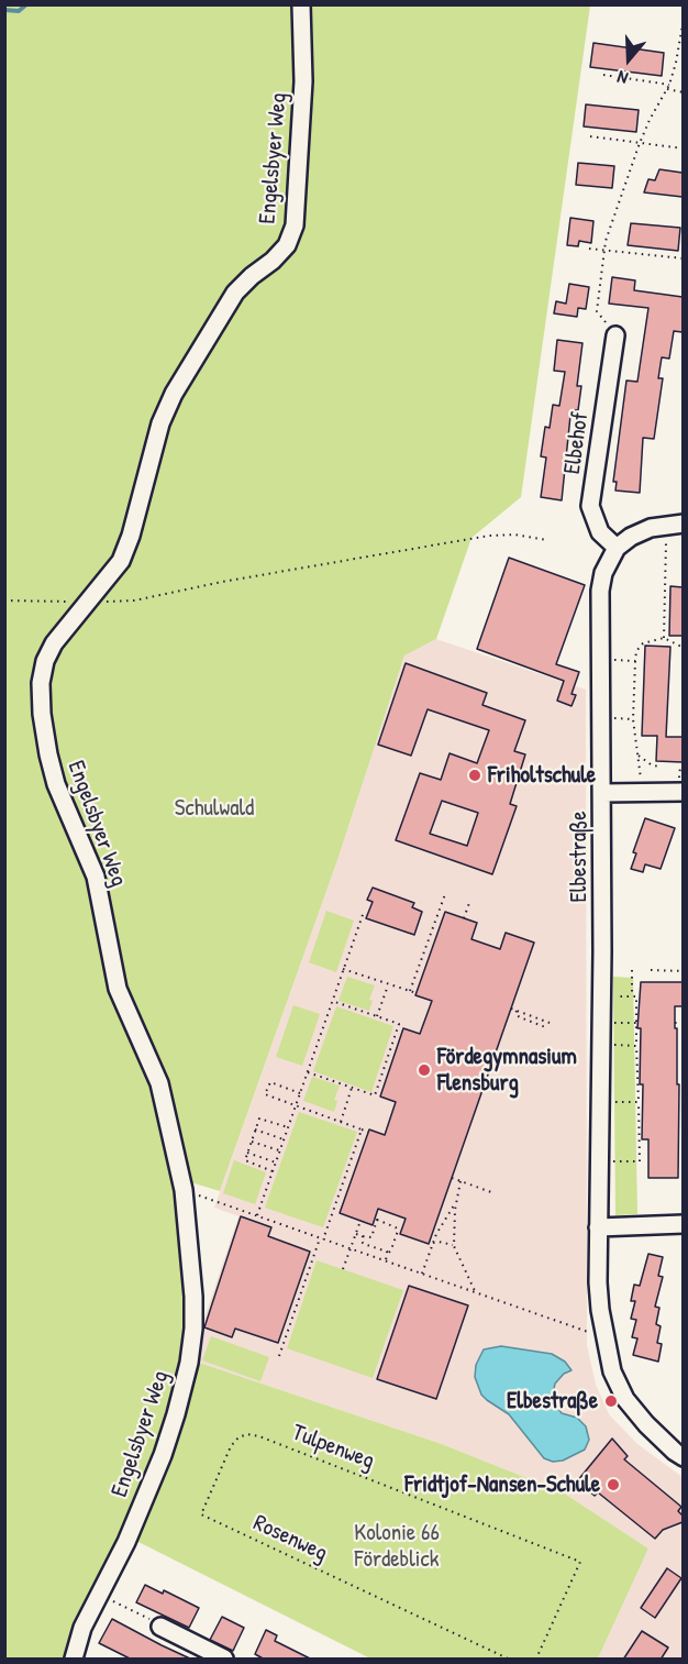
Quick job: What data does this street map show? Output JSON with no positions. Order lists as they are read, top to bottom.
{
  "streets": {
    "street": ["Engelsbyer Weg", "Elbehof", "Elbestraße"],
    "path": ["Tulpenweg", "Rosenweg"]
  },
  "crossings": [
    ["Elbehof", "Elbestraße"],
    ["Tulpenweg", "Rosenweg"]
  ],
  "parks": ["Schulwald", "Kolonie 66 Fördeblick"],
  "places": [
    "Friholtschule",
    "Fördegymnasium Flensburg",
    "Elbestraße",
    "Fridtjof-Nansen-Schule"
  ],
  "north": "bottom"
}
